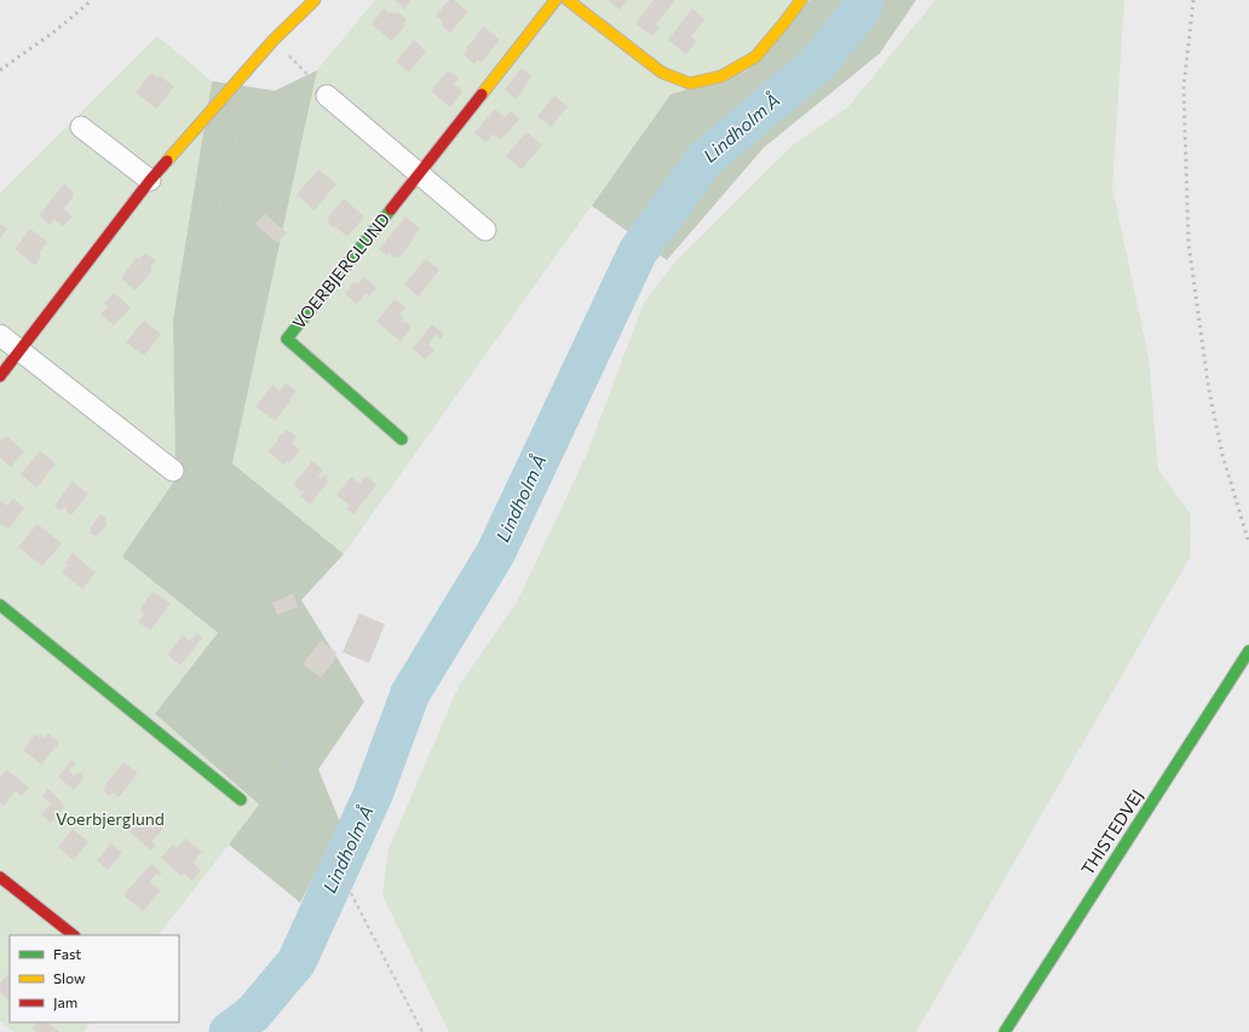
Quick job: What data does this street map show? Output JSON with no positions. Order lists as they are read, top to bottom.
{
  "streets": {
    "street": ["VOERBJERGLUND", "THISTEDVEJ"]
  },
  "water": ["Lindholm Å"],
  "parks": ["Voerbjerglund"],
  "legend": ["Fast", "Slow", "Jam"]
}
